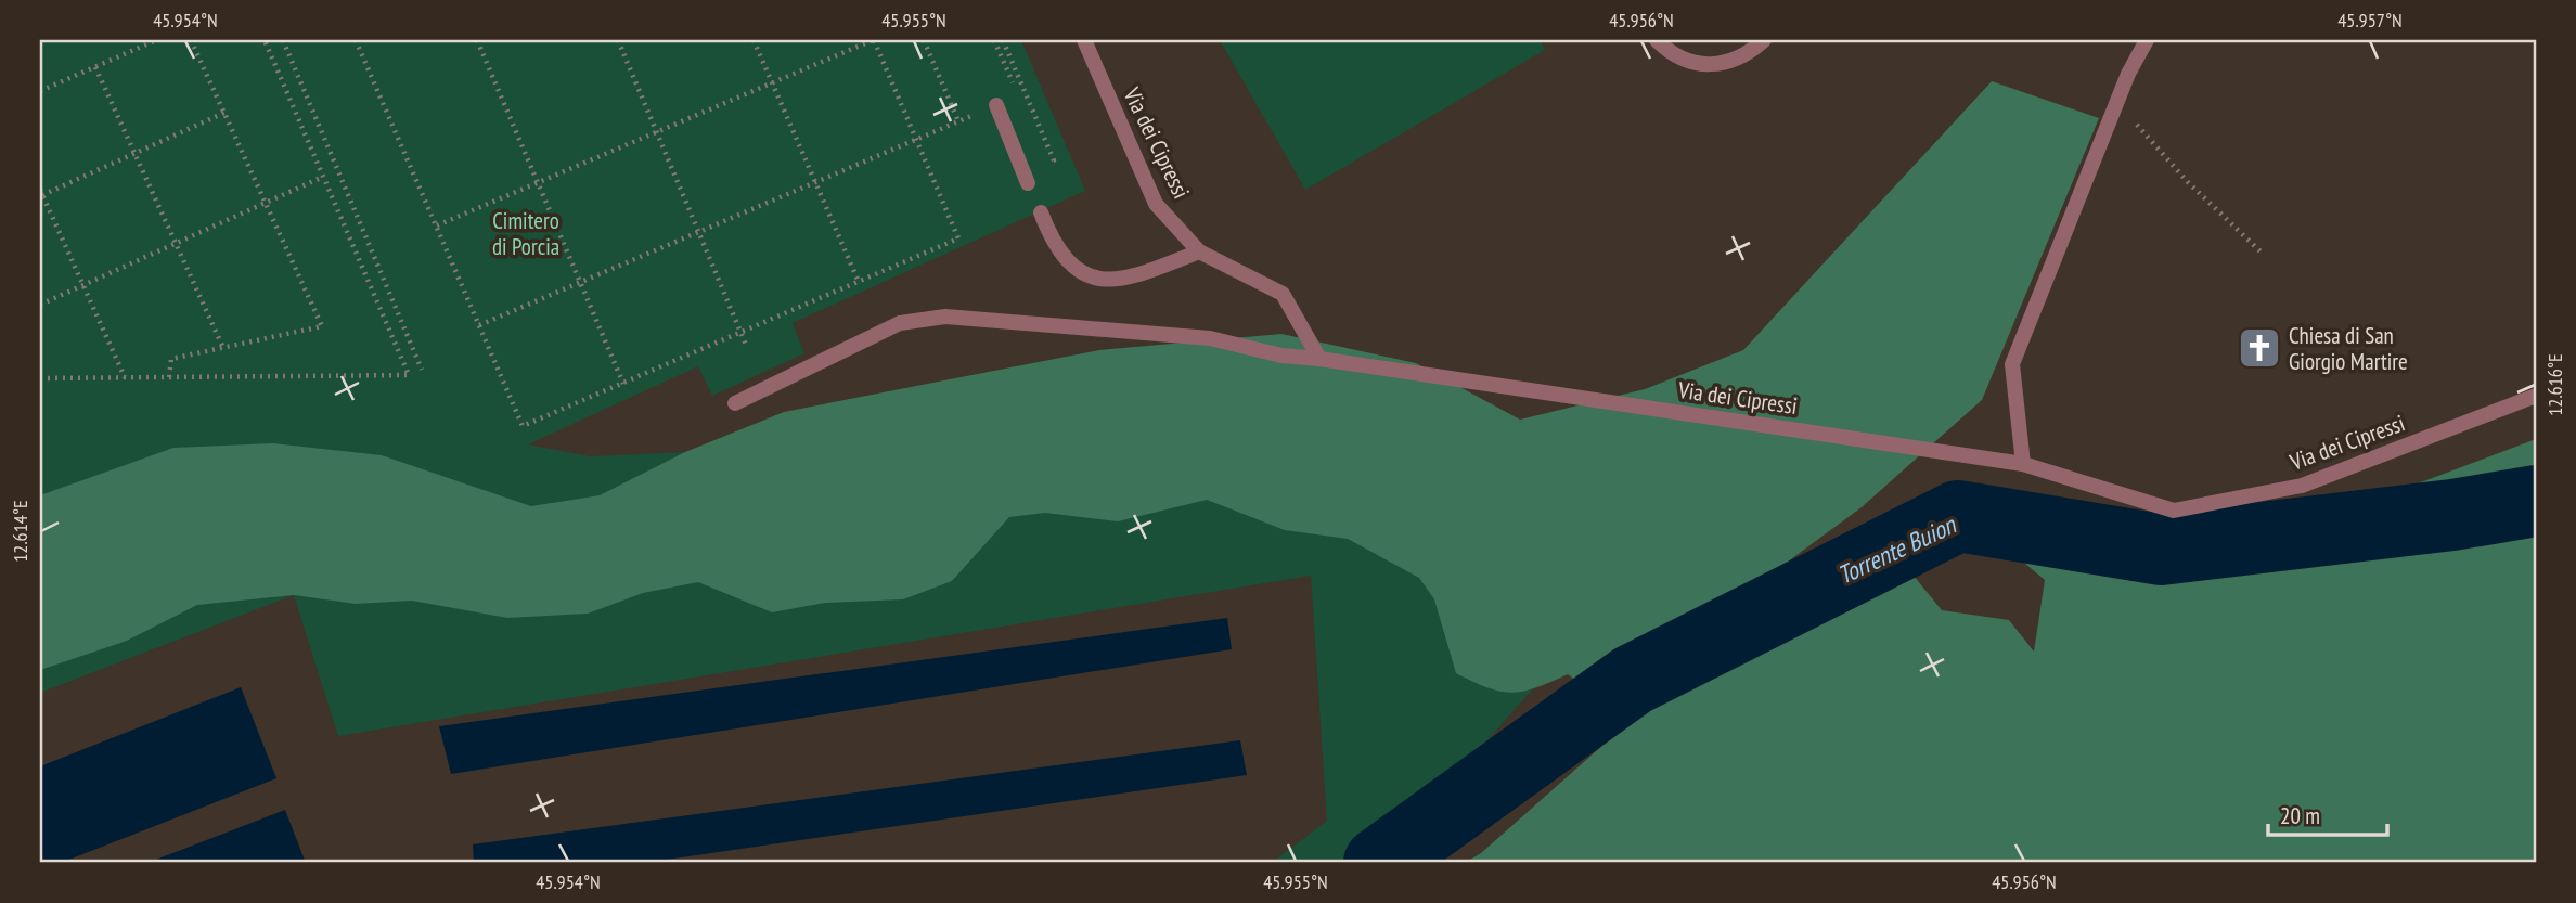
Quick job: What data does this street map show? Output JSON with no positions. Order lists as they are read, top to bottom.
{
  "streets": {
    "street": ["Via dei Cipressi"]
  },
  "water": ["Torrente Buion"],
  "parks": ["Cimitero di Porcia"],
  "places": {
    "church": ["Chiesa di San Giorgio Martire"]
  },
  "scale_bar": "20 m",
  "coordinates": [
    "45.954°N",
    "45.955°N",
    "45.956°N",
    "45.957°N",
    "12.616°E",
    "12.614°E"
  ]
}
